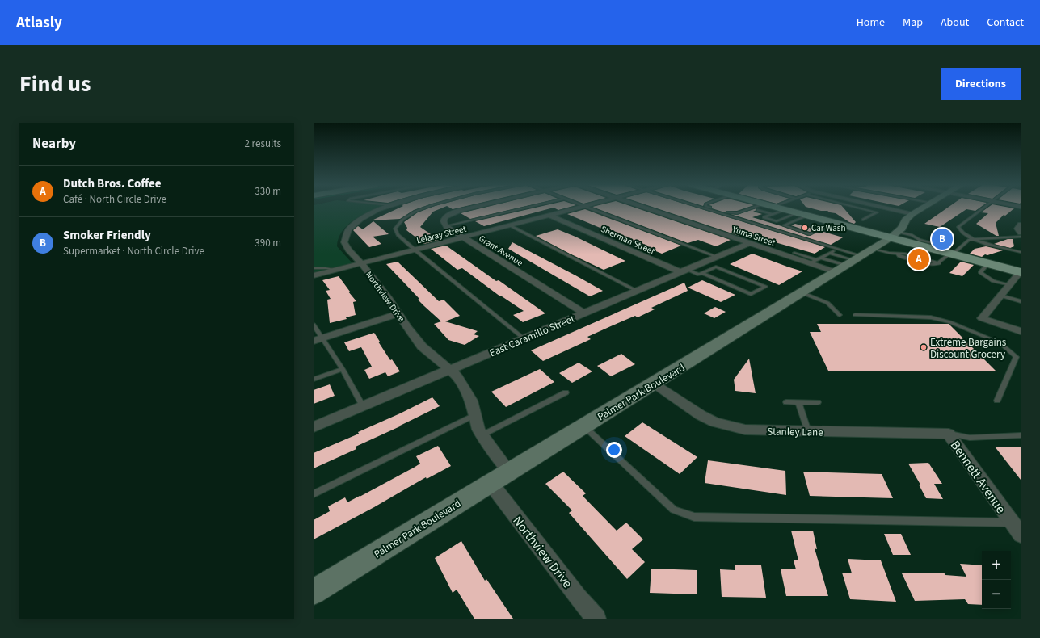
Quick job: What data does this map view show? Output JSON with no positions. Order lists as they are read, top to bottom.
{
  "streets": {
    "main road": ["Palmer Park Boulevard"],
    "street": [
      "Lelaray Street",
      "Yuma Street",
      "Sherman Street",
      "Grant Avenue",
      "Northview Drive",
      "East Caramillo Street",
      "Stanley Lane",
      "Bennett Avenue"
    ]
  },
  "crossings": [
    ["Lelaray Street", "Sherman Street"],
    ["Lelaray Street", "Grant Avenue"],
    ["Lelaray Street", "Northview Drive"],
    ["Yuma Street", "East Caramillo Street"],
    ["Yuma Street", "Palmer Park Boulevard"],
    ["Sherman Street", "East Caramillo Street"],
    ["Grant Avenue", "East Caramillo Street"],
    ["Northview Drive", "East Caramillo Street"],
    ["Northview Drive", "Palmer Park Boulevard"],
    ["Palmer Park Boulevard", "Stanley Lane"],
    ["Stanley Lane", "Bennett Avenue"]
  ],
  "places": ["Car Wash", "Extreme Bargains Discount Grocery"],
  "page": {
    "header": "Atlasly",
    "nav": [
      "Home",
      "Map",
      "About",
      "Contact"
    ],
    "title": "Find us",
    "buttons": "Directions",
    "heading": ["Nearby", "2 results"],
    "list": [
      {
        "mark": "A",
        "name": "Dutch Bros. Coffee",
        "note": "Café · North Circle Drive",
        "value": "330 m"
      },
      {
        "mark": "B",
        "name": "Smoker Friendly",
        "note": "Supermarket · North Circle Drive",
        "value": "390 m"
      }
    ],
    "pins": ["B", "A"],
    "map_buttons": ["+", "−"]
  }
}
